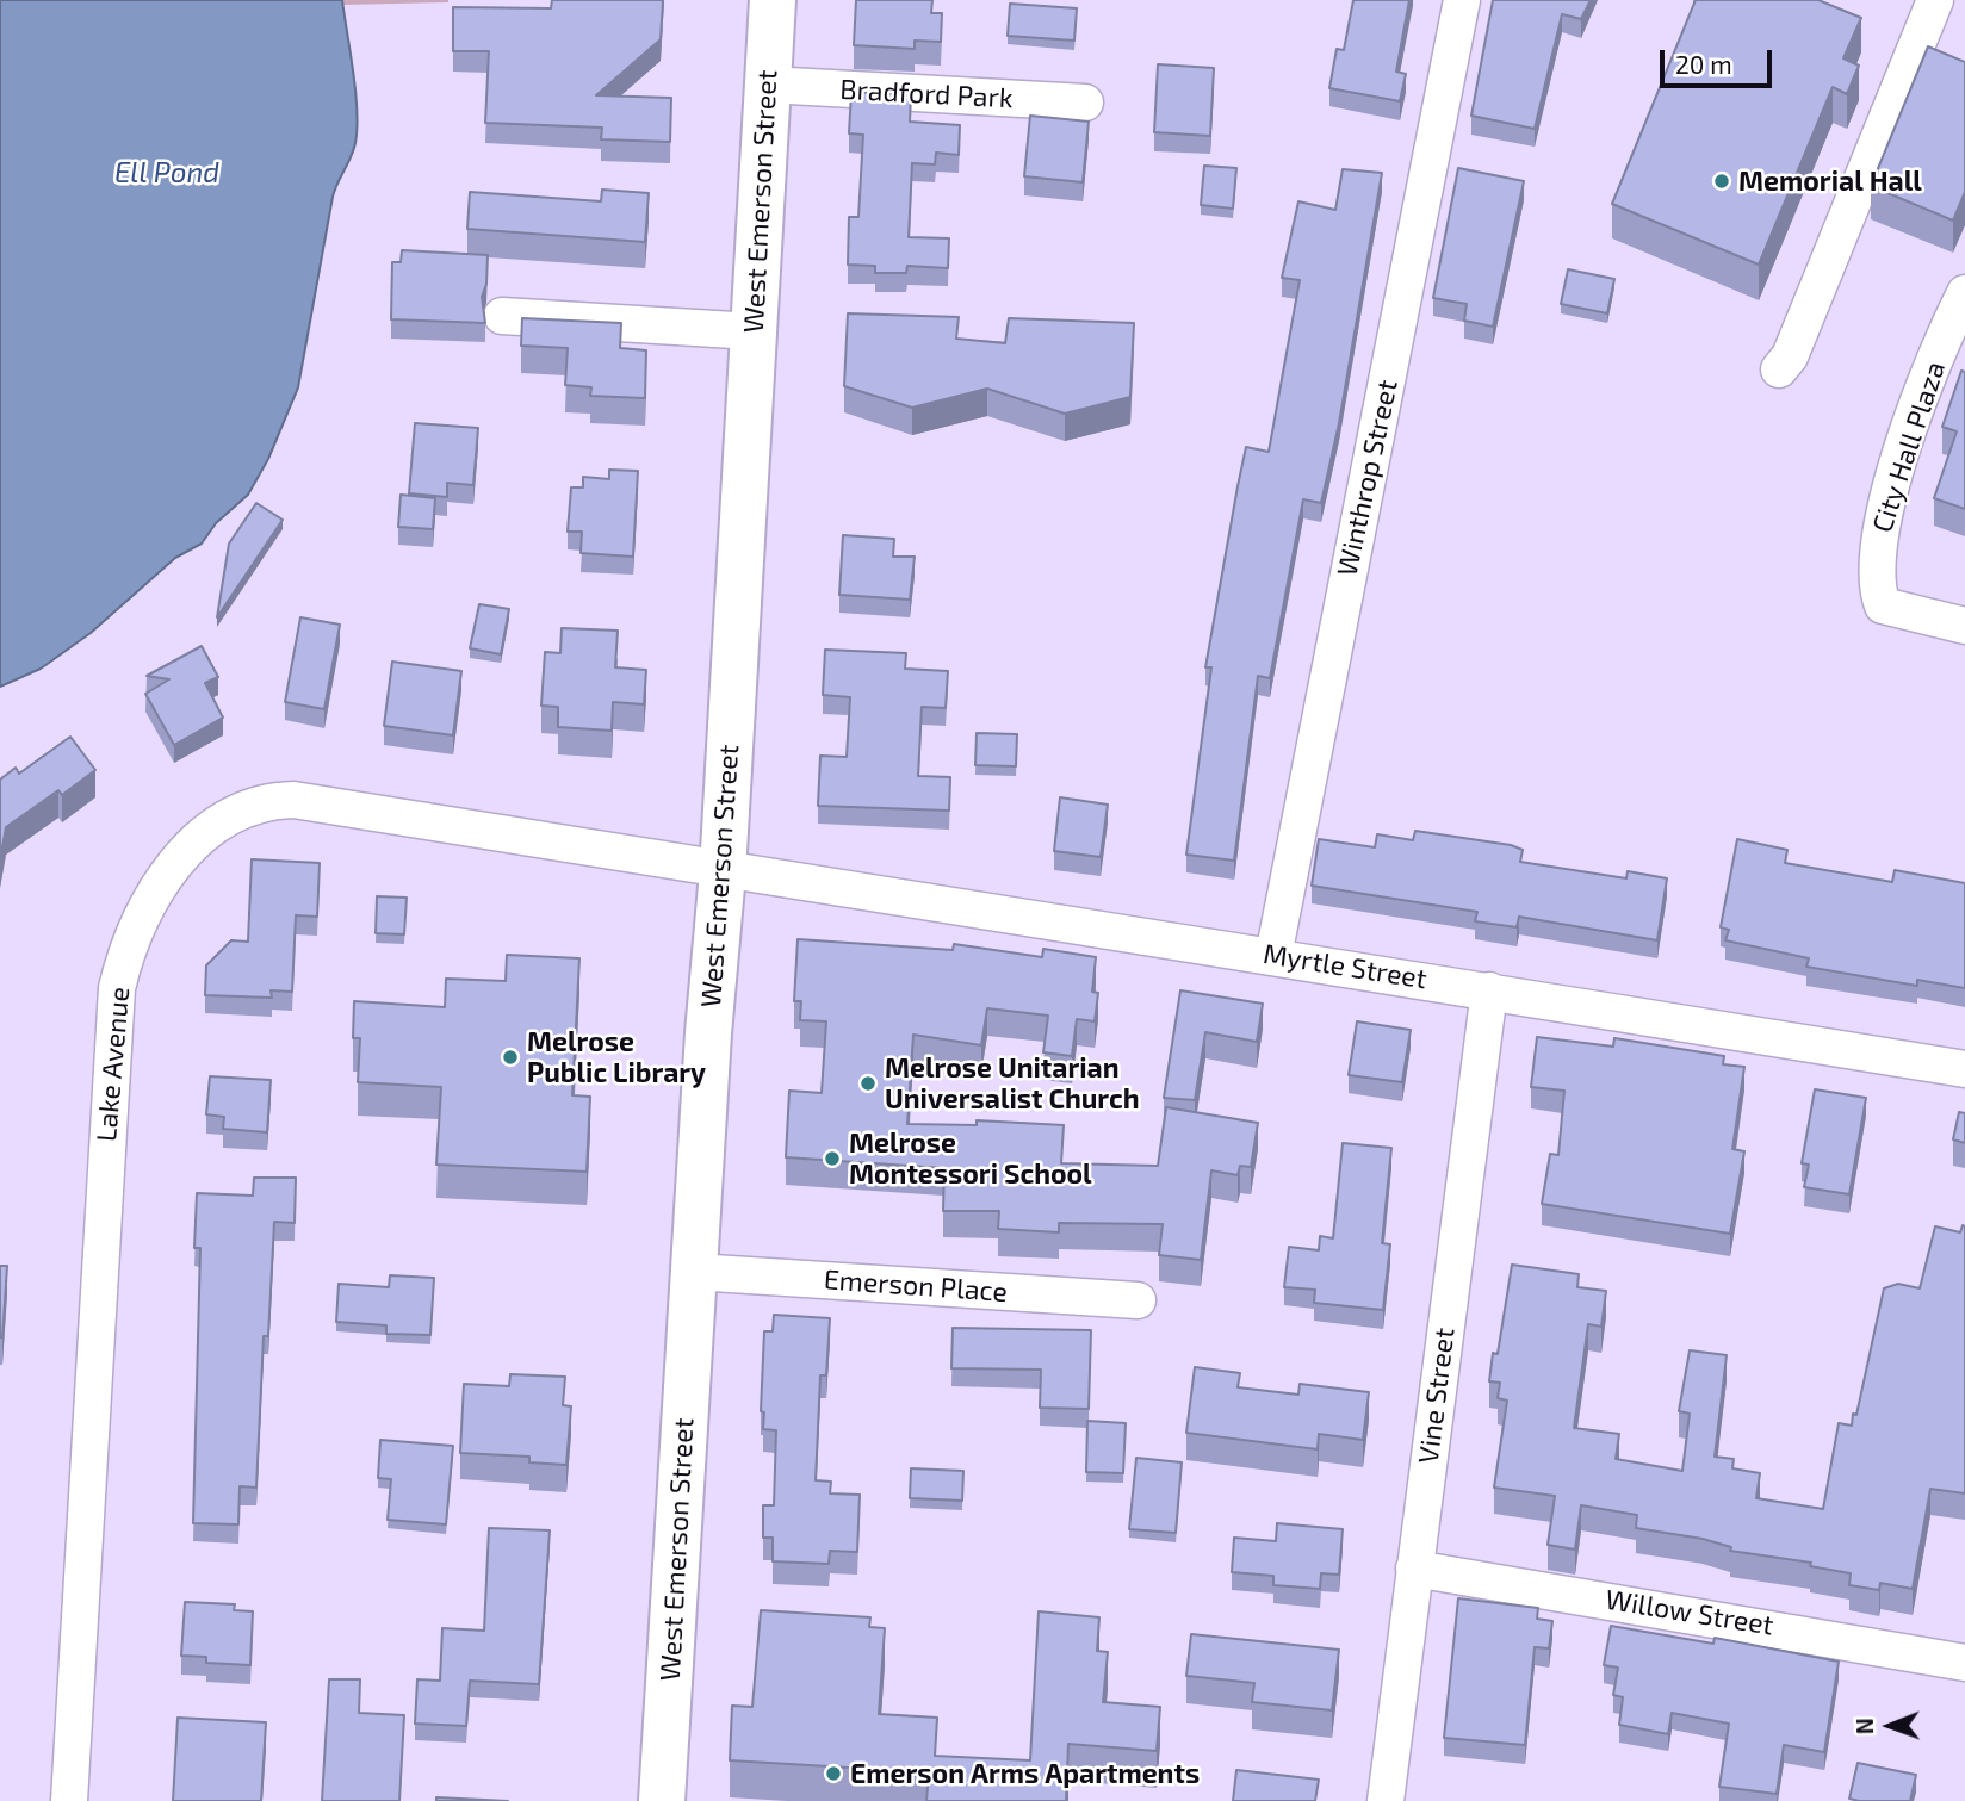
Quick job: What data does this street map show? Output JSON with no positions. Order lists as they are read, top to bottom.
{
  "streets": {
    "street": [
      "Bradford Park",
      "West Emerson Street",
      "City Hall Plaza",
      "Winthrop Street",
      "Myrtle Street",
      "Lake Avenue",
      "Emerson Place",
      "Vine Street",
      "Willow Street"
    ]
  },
  "crossings": [
    ["Bradford Park", "West Emerson Street"],
    ["West Emerson Street", "Myrtle Street"],
    ["West Emerson Street", "Lake Avenue"],
    ["West Emerson Street", "Emerson Place"],
    ["Winthrop Street", "Myrtle Street"],
    ["Myrtle Street", "Lake Avenue"],
    ["Myrtle Street", "Vine Street"],
    ["Vine Street", "Willow Street"]
  ],
  "water": ["Ell Pond"],
  "places": [
    "Memorial Hall",
    "Melrose Public Library",
    "Melrose Unitarian Universalist Church",
    "Melrose Montessori School",
    "Emerson Arms Apartments"
  ],
  "scale_bar": "20 m",
  "north": "left"
}
